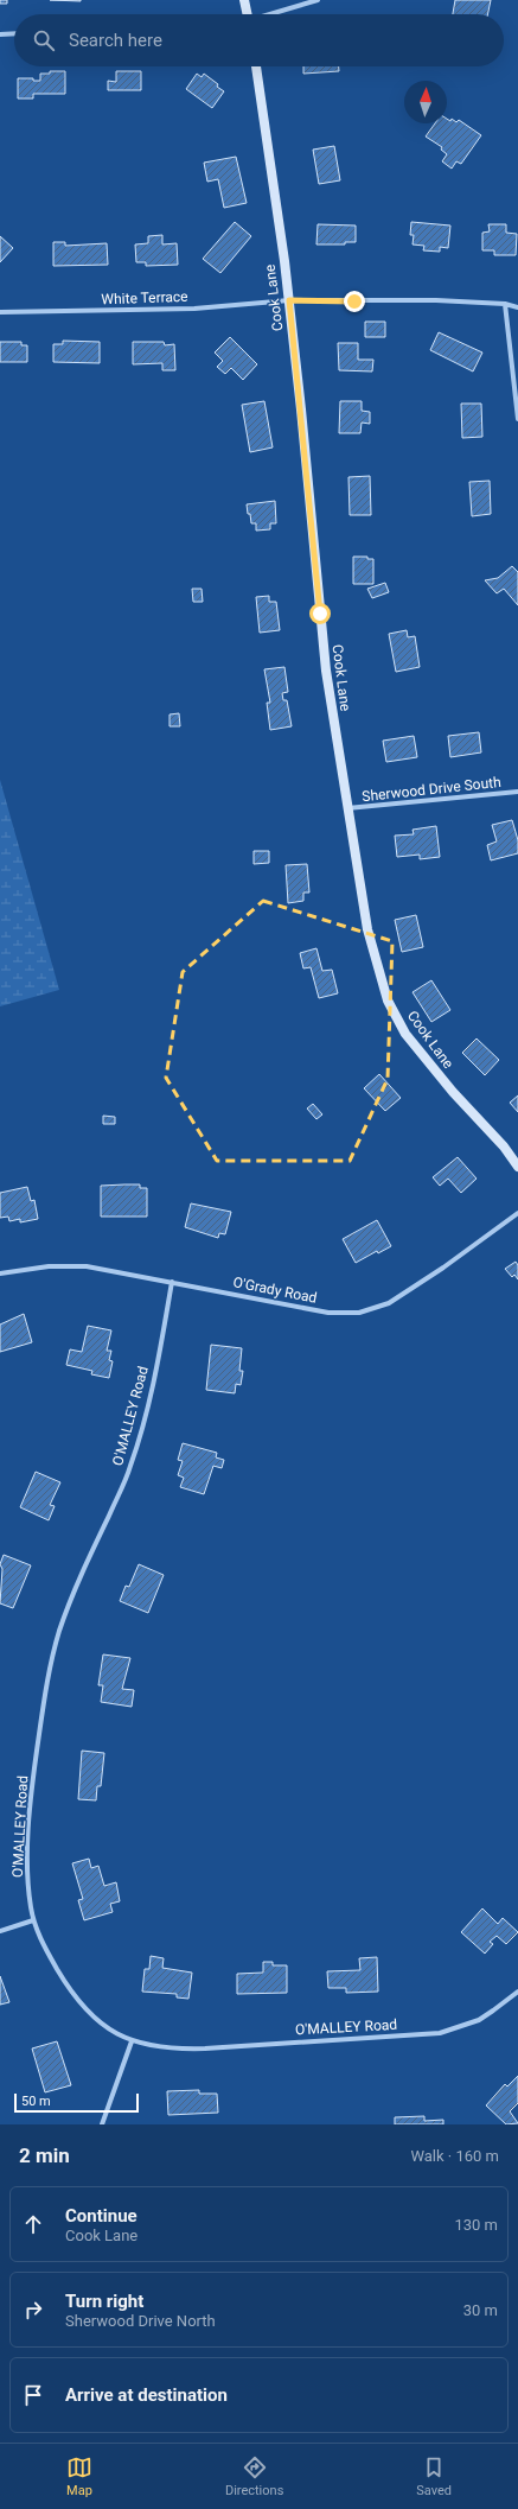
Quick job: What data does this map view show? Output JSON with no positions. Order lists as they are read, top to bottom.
{
  "streets": {
    "street": [
      "White Terrace",
      "Cook Lane",
      "Sherwood Drive South",
      "O'Grady Road",
      "O'MALLEY Road"
    ]
  },
  "crossings": [
    ["White Terrace", "Cook Lane"],
    ["Cook Lane", "Sherwood Drive South"],
    ["O'Grady Road", "O'MALLEY Road"]
  ],
  "scale_bar": "50 m",
  "north": "top",
  "page": {
    "search": "Search here",
    "scale": "50 m",
    "heading": ["2 min", "Walk · 160 m"],
    "list": [
      ["Continue", "Cook Lane", "130 m"],
      ["Turn right", "Sherwood Drive North", "30 m"],
      "Arrive at destination"
    ],
    "nav": ["Map", "Directions", "Saved"]
  }
}
